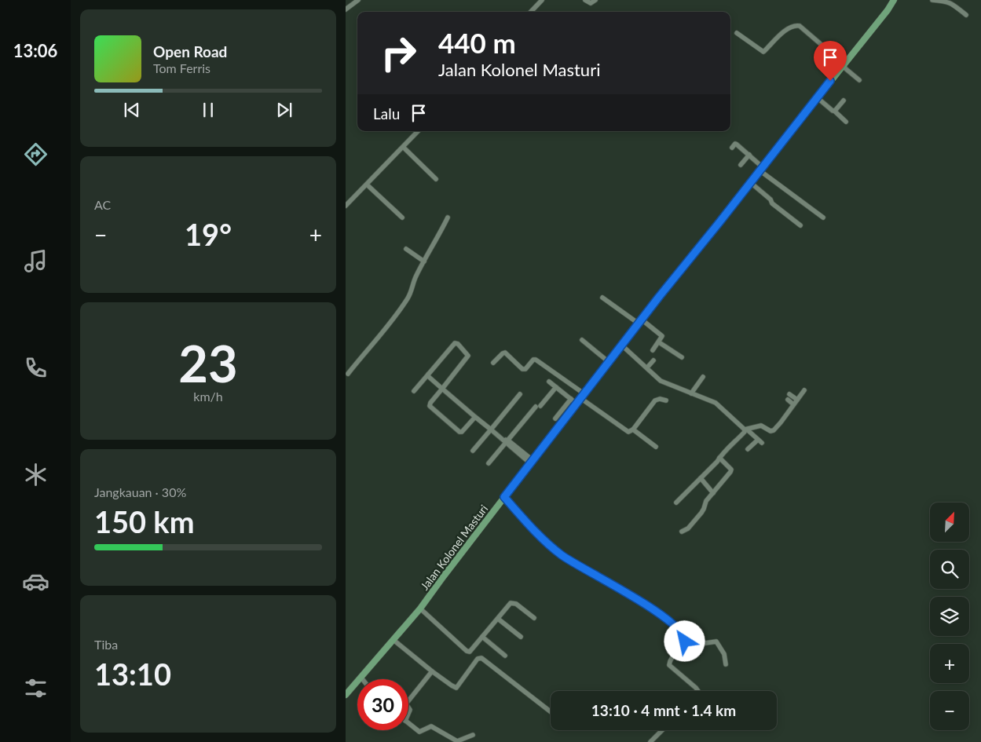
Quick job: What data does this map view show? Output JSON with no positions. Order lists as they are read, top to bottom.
{
  "streets": {
    "main road": ["Jalan Kolonel Masturi"]
  },
  "north": "top right",
  "page": {
    "tabs": "13:06",
    "turn": ["440 m", "Jalan Kolonel Masturi"],
    "song": ["Open Road", "Tom Ferris"],
    "then": "Lalu",
    "tile": [
      "AC",
      ["23", "km/h"],
      ["Jangkauan · 30%", "150 km"],
      ["Tiba", "13:10"]
    ],
    "heat": ["−", "19°", "+"],
    "map_buttons": ["+", "−"],
    "limit": "30",
    "trip": "13:10 · 4 mnt · 1.4 km"
  }
}
